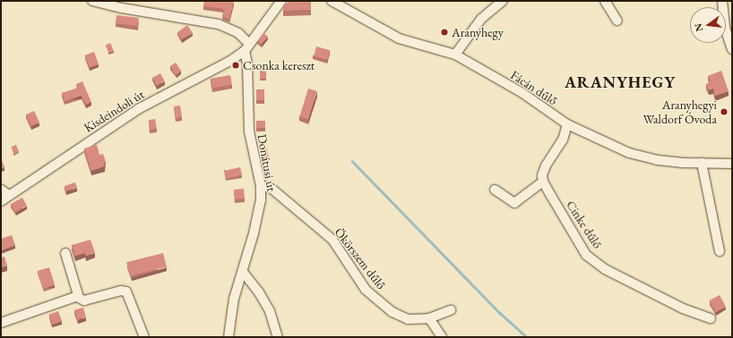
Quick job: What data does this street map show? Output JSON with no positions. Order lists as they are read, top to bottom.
{
  "streets": {
    "street": [
      "Fácán dűlő",
      "Kisdeindoli út",
      "Donátusi út",
      "Cinke dűlő",
      "Ökörszem dűlő"
    ]
  },
  "crossings": [
    ["Kisdeindoli út", "Donátusi út"],
    ["Donátusi út", "Ökörszem dűlő"]
  ],
  "districts": ["ARANYHEGY"],
  "places": ["Aranyhegy", "Csonka kereszt", "Aranyhegyi Waldorf Óvoda"],
  "north": "left"
}
